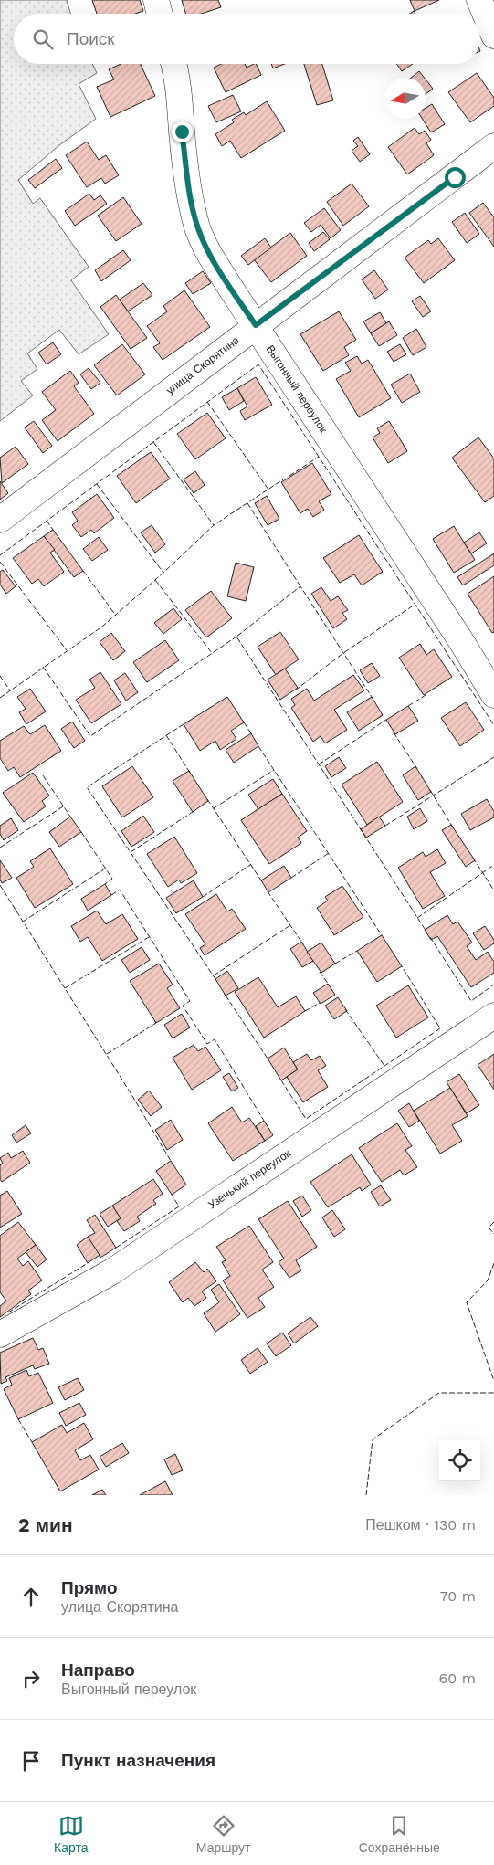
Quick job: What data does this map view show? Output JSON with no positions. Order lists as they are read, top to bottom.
{
  "streets": {
    "street": ["улица Скорятина", "Выгонный переулок", "Узенький переулок"]
  },
  "crossings": [
    ["улица Скорятина", "Выгонный переулок"]
  ],
  "north": "left",
  "page": {
    "search": "Поиск",
    "heading": ["2 мин", "Пешком · 130 m"],
    "list": [
      ["Прямо", "улица Скорятина", "70 m"],
      ["Направо", "Выгонный переулок", "60 m"],
      "Пункт назначения"
    ],
    "nav": ["Карта", "Маршрут", "Сохранённые"]
  }
}
